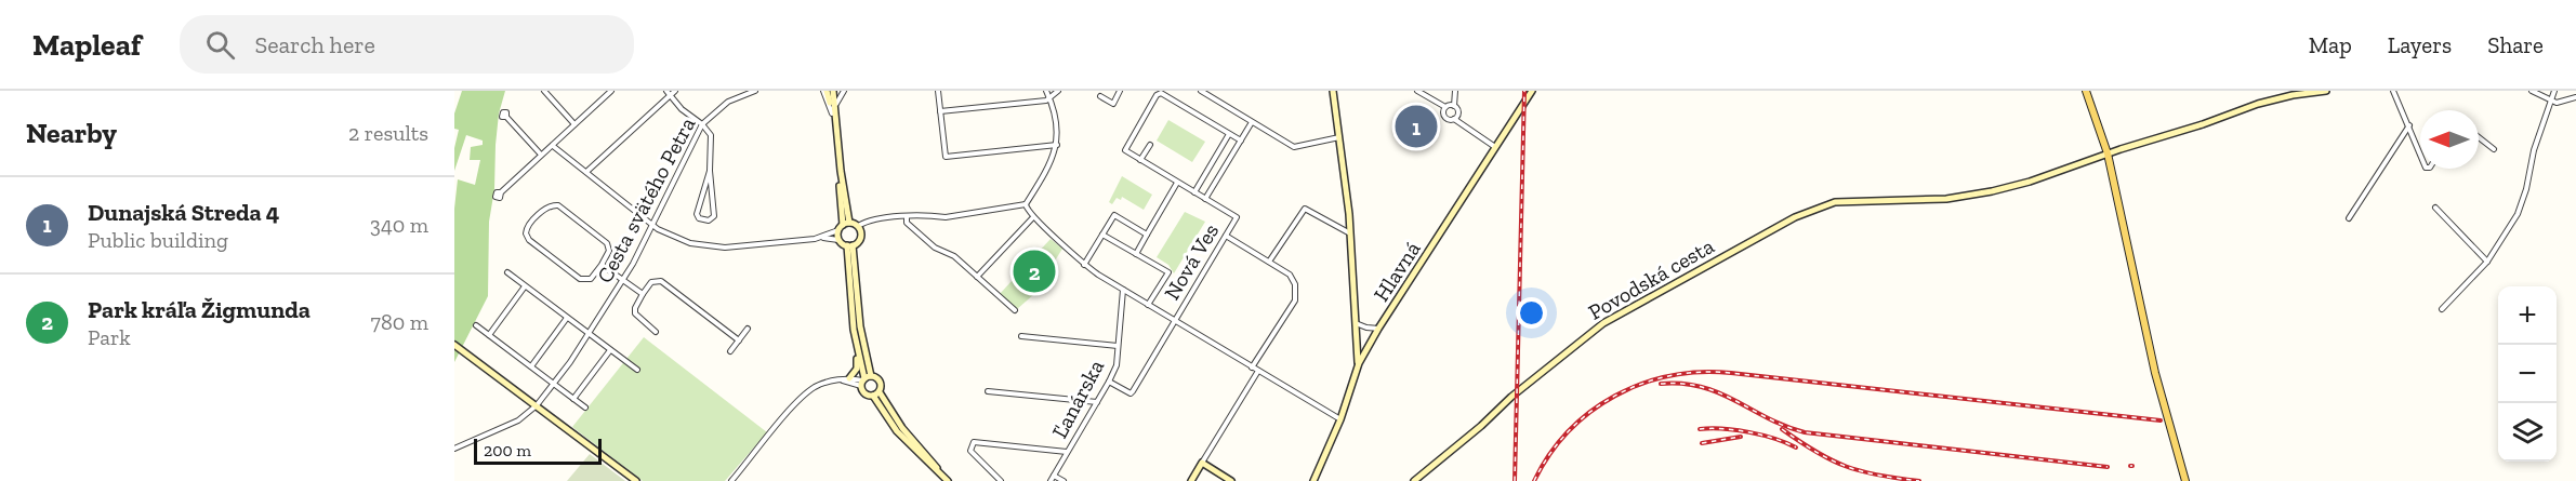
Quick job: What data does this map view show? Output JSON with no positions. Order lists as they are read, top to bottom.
{
  "streets": {
    "street": [
      "Cesta svätého Petra",
      "Nová Ves",
      "Hlavná",
      "Povodská cesta",
      "Ľanárska"
    ]
  },
  "crossings": [
    ["Nová Ves", "Ľanárska"]
  ],
  "scale_bar": "200 m",
  "north": "left",
  "page": {
    "header": "Mapleaf",
    "search": "Search here",
    "nav": ["Map", "Layers", "Share"],
    "heading": ["Nearby", "2 results"],
    "pins": ["1", "2"],
    "list": [
      {
        "mark": "1",
        "name": "Dunajská Streda 4",
        "note": "Public building",
        "value": "340 m"
      },
      {
        "mark": "2",
        "name": "Park kráľa Žigmunda",
        "note": "Park",
        "value": "780 m"
      }
    ],
    "map_buttons": ["+", "−"],
    "scale": "200 m"
  }
}
